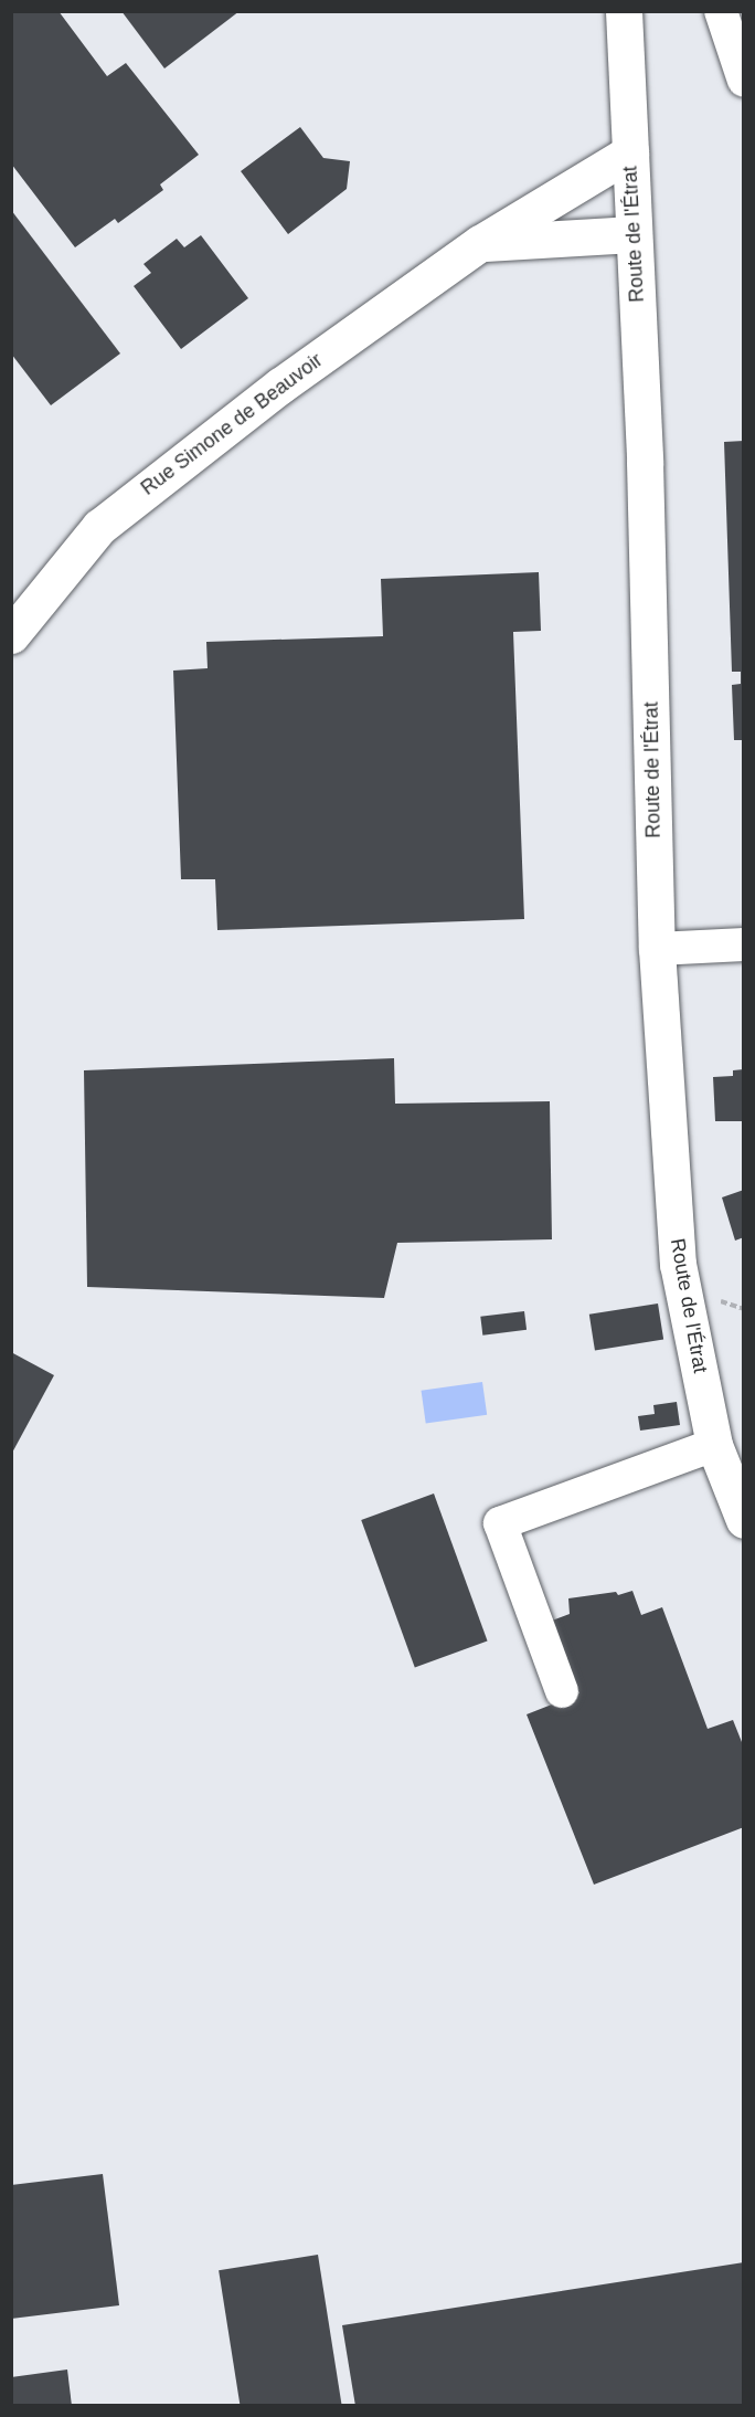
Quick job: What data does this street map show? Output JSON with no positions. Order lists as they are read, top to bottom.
{
  "streets": {
    "main road": ["Route de l'Étrat", "Rue Simone de Beauvoir"]
  },
  "crossings": [
    ["Route de l'Étrat", "Rue Simone de Beauvoir"]
  ]
}
